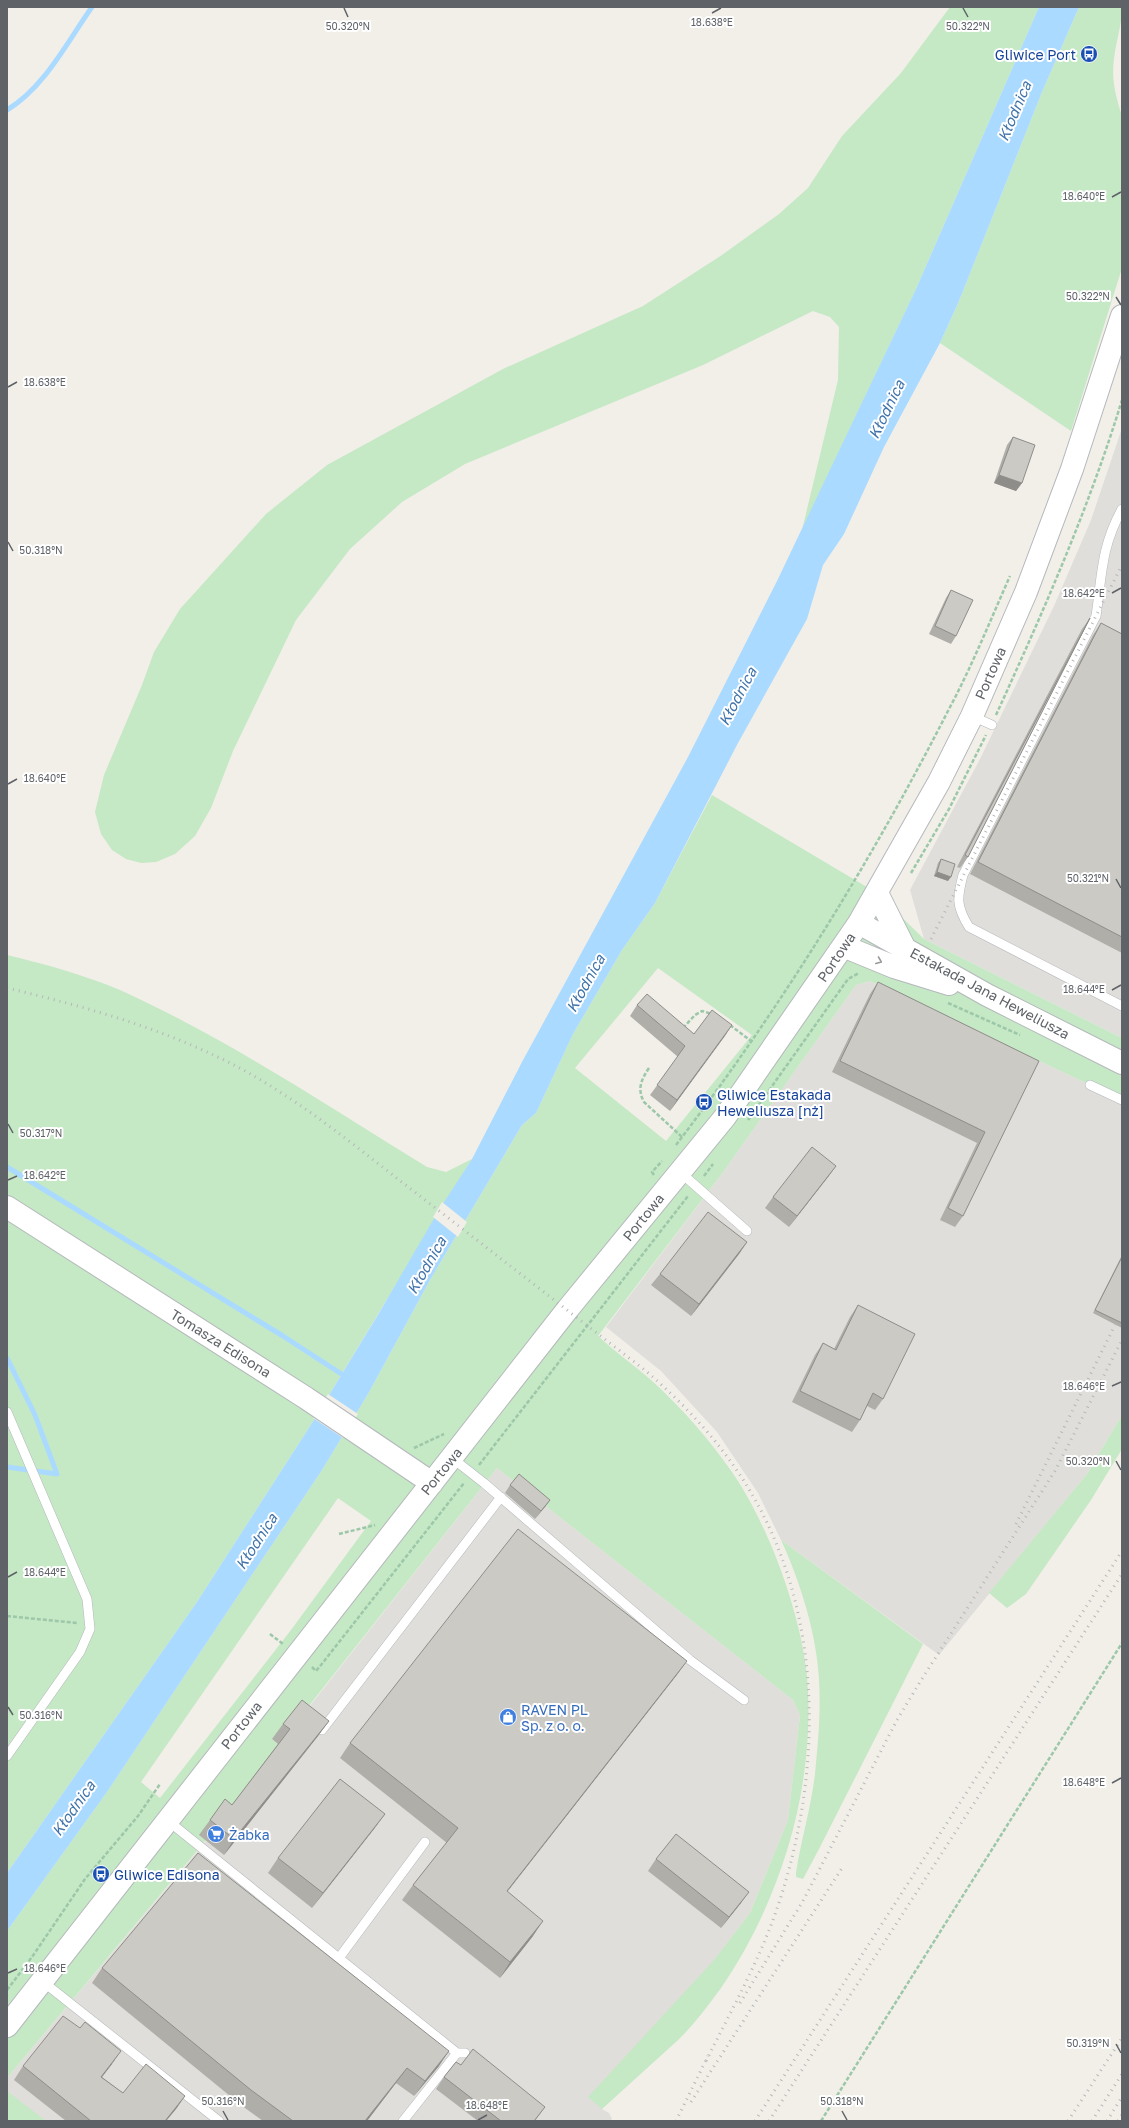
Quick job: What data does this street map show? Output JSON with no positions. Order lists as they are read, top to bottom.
{
  "streets": {
    "street": ["Portowa", "Estakada Jana Heweliusza", "Tomasza Edisona"]
  },
  "crossings": [
    ["Portowa", "Estakada Jana Heweliusza"],
    ["Portowa", "Tomasza Edisona"]
  ],
  "water": ["Kłodnica"],
  "places": {
    "bus stop": ["Gliwice Port", "Gliwice Estakada Heweliusza [nż]", "Gliwice Edisona"],
    "shop": ["RAVEN PL Sp. z o. o."],
    "supermarket": ["Żabka"]
  },
  "coordinates": [
    "18.638°E",
    "50.320°N",
    "50.322°N",
    "18.640°E",
    "50.318°N",
    "18.642°E",
    "50.321°N",
    "18.644°E",
    "50.317°N",
    "18.646°E",
    "50.316°N",
    "18.648°E",
    "50.319°N"
  ]
}
